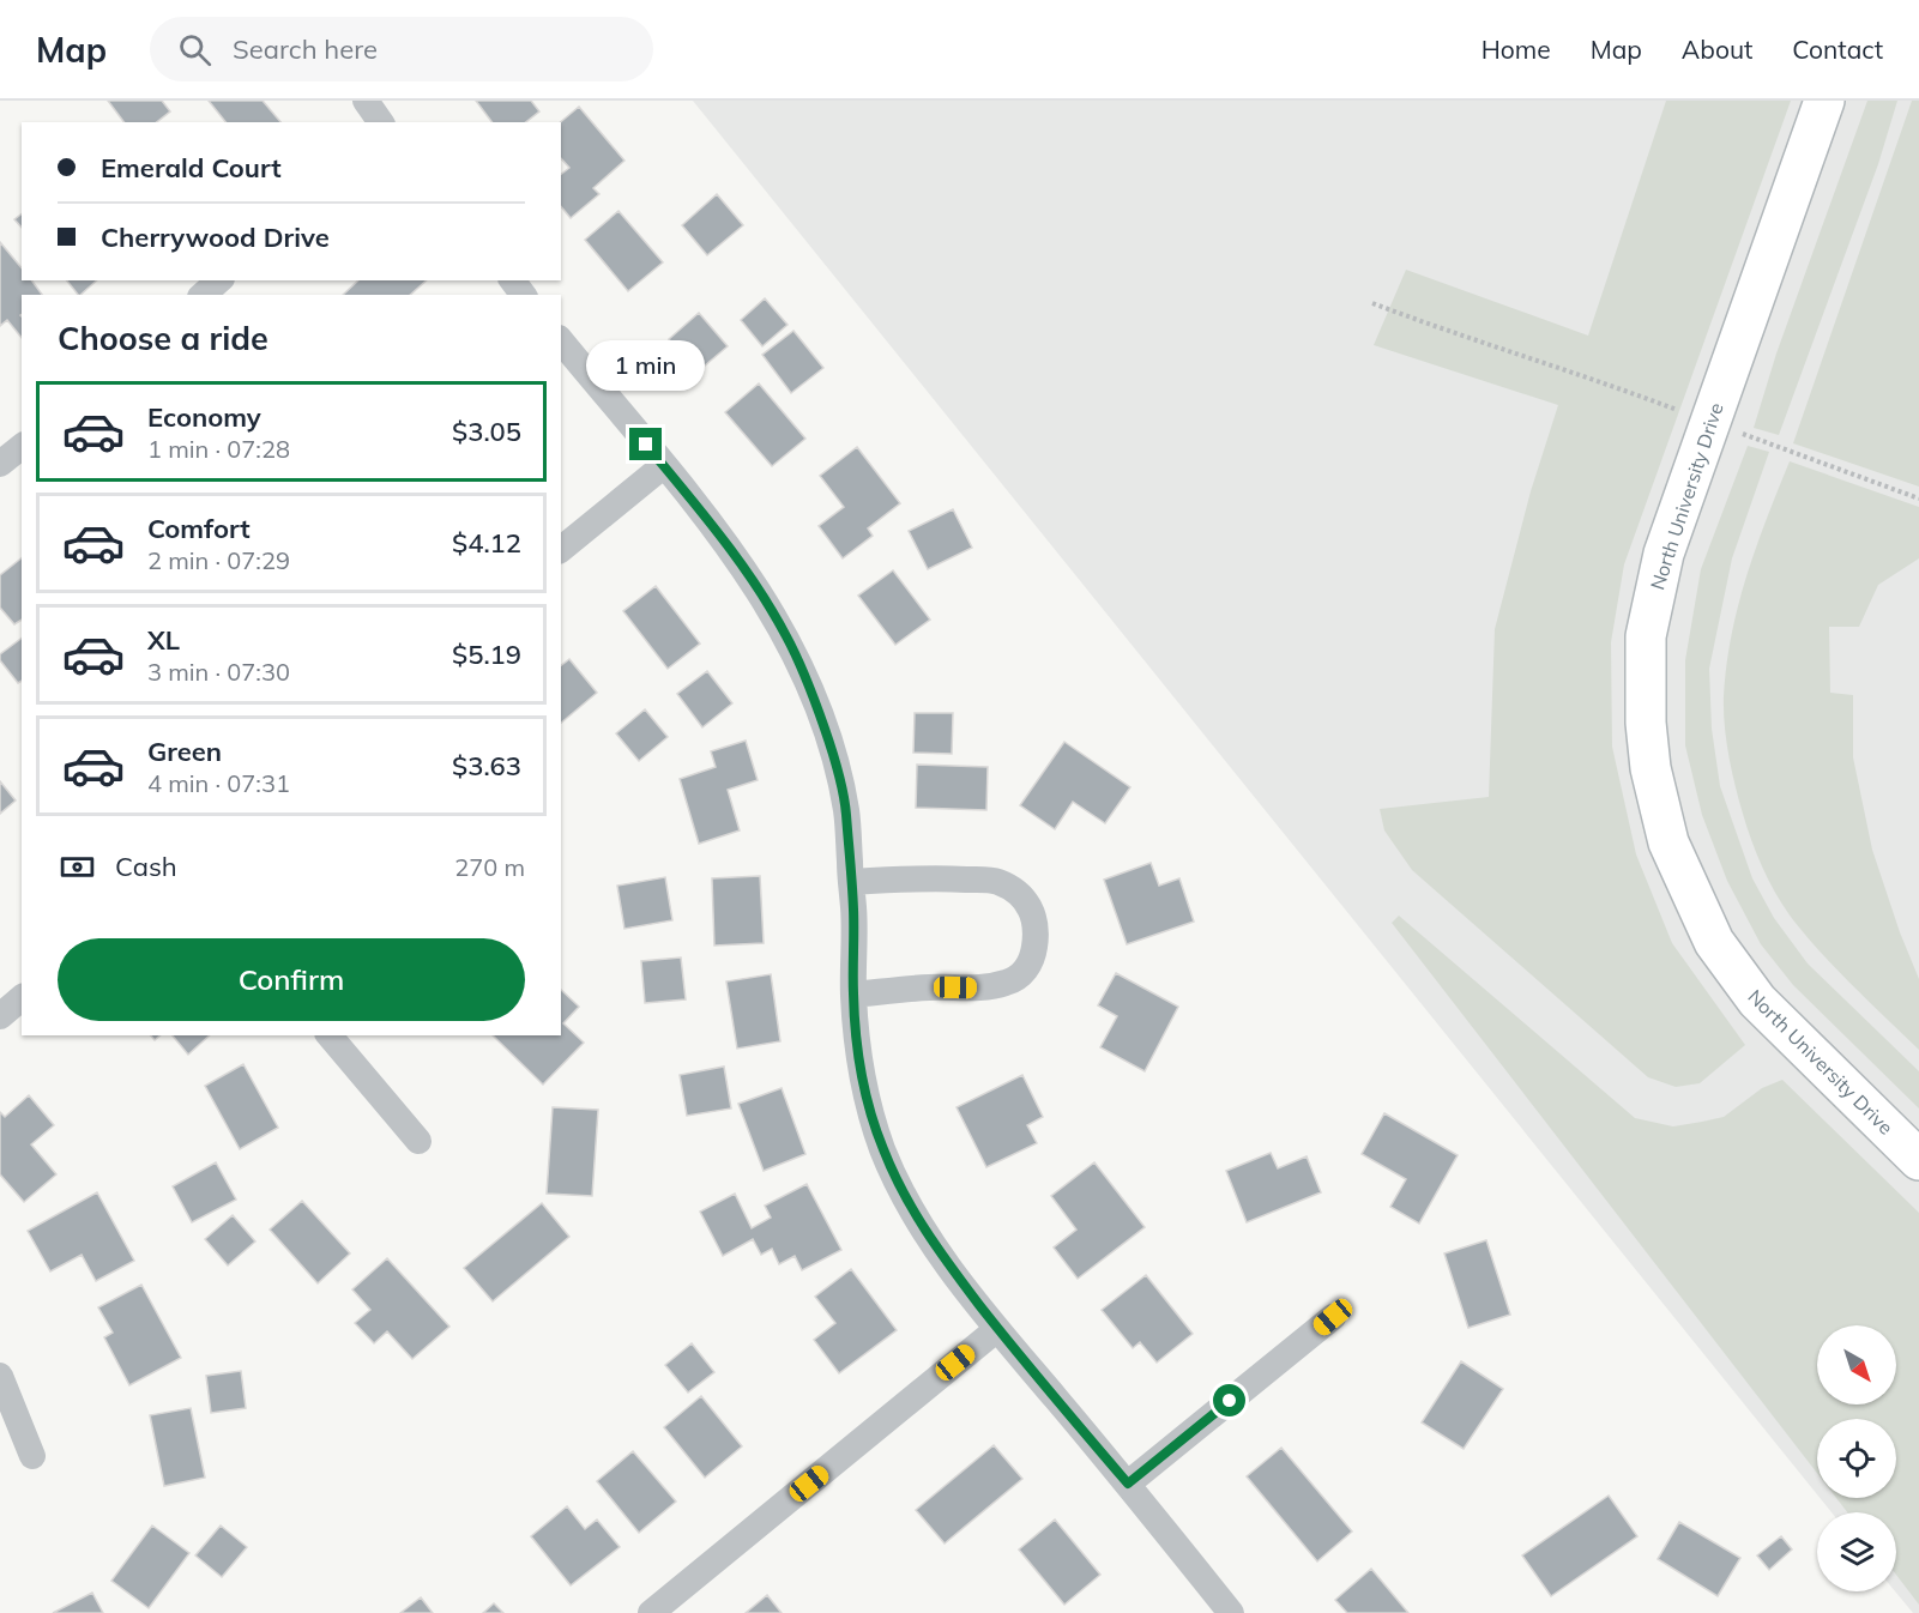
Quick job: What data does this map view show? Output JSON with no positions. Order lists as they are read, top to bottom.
{
  "streets": {
    "street": ["North University Drive"]
  },
  "north": "bottom right",
  "page": {
    "header": "Map",
    "search": "Search here",
    "nav": [
      "Home",
      "Map",
      "About",
      "Contact"
    ],
    "banner": ["Emerald Court", "Cherrywood Drive"],
    "heading": "Choose a ride",
    "bubble": "1 min",
    "list": [
      {
        "name": "Economy",
        "note": "1 min · 07:28",
        "value": "$3.05"
      },
      {
        "name": "Comfort",
        "note": "2 min · 07:29",
        "value": "$4.12"
      },
      {
        "name": "XL",
        "note": "3 min · 07:30",
        "value": "$5.19"
      },
      {
        "name": "Green",
        "note": "4 min · 07:31",
        "value": "$3.63"
      }
    ],
    "pay": ["Cash", "270 m"],
    "buttons": "Confirm"
  }
}
